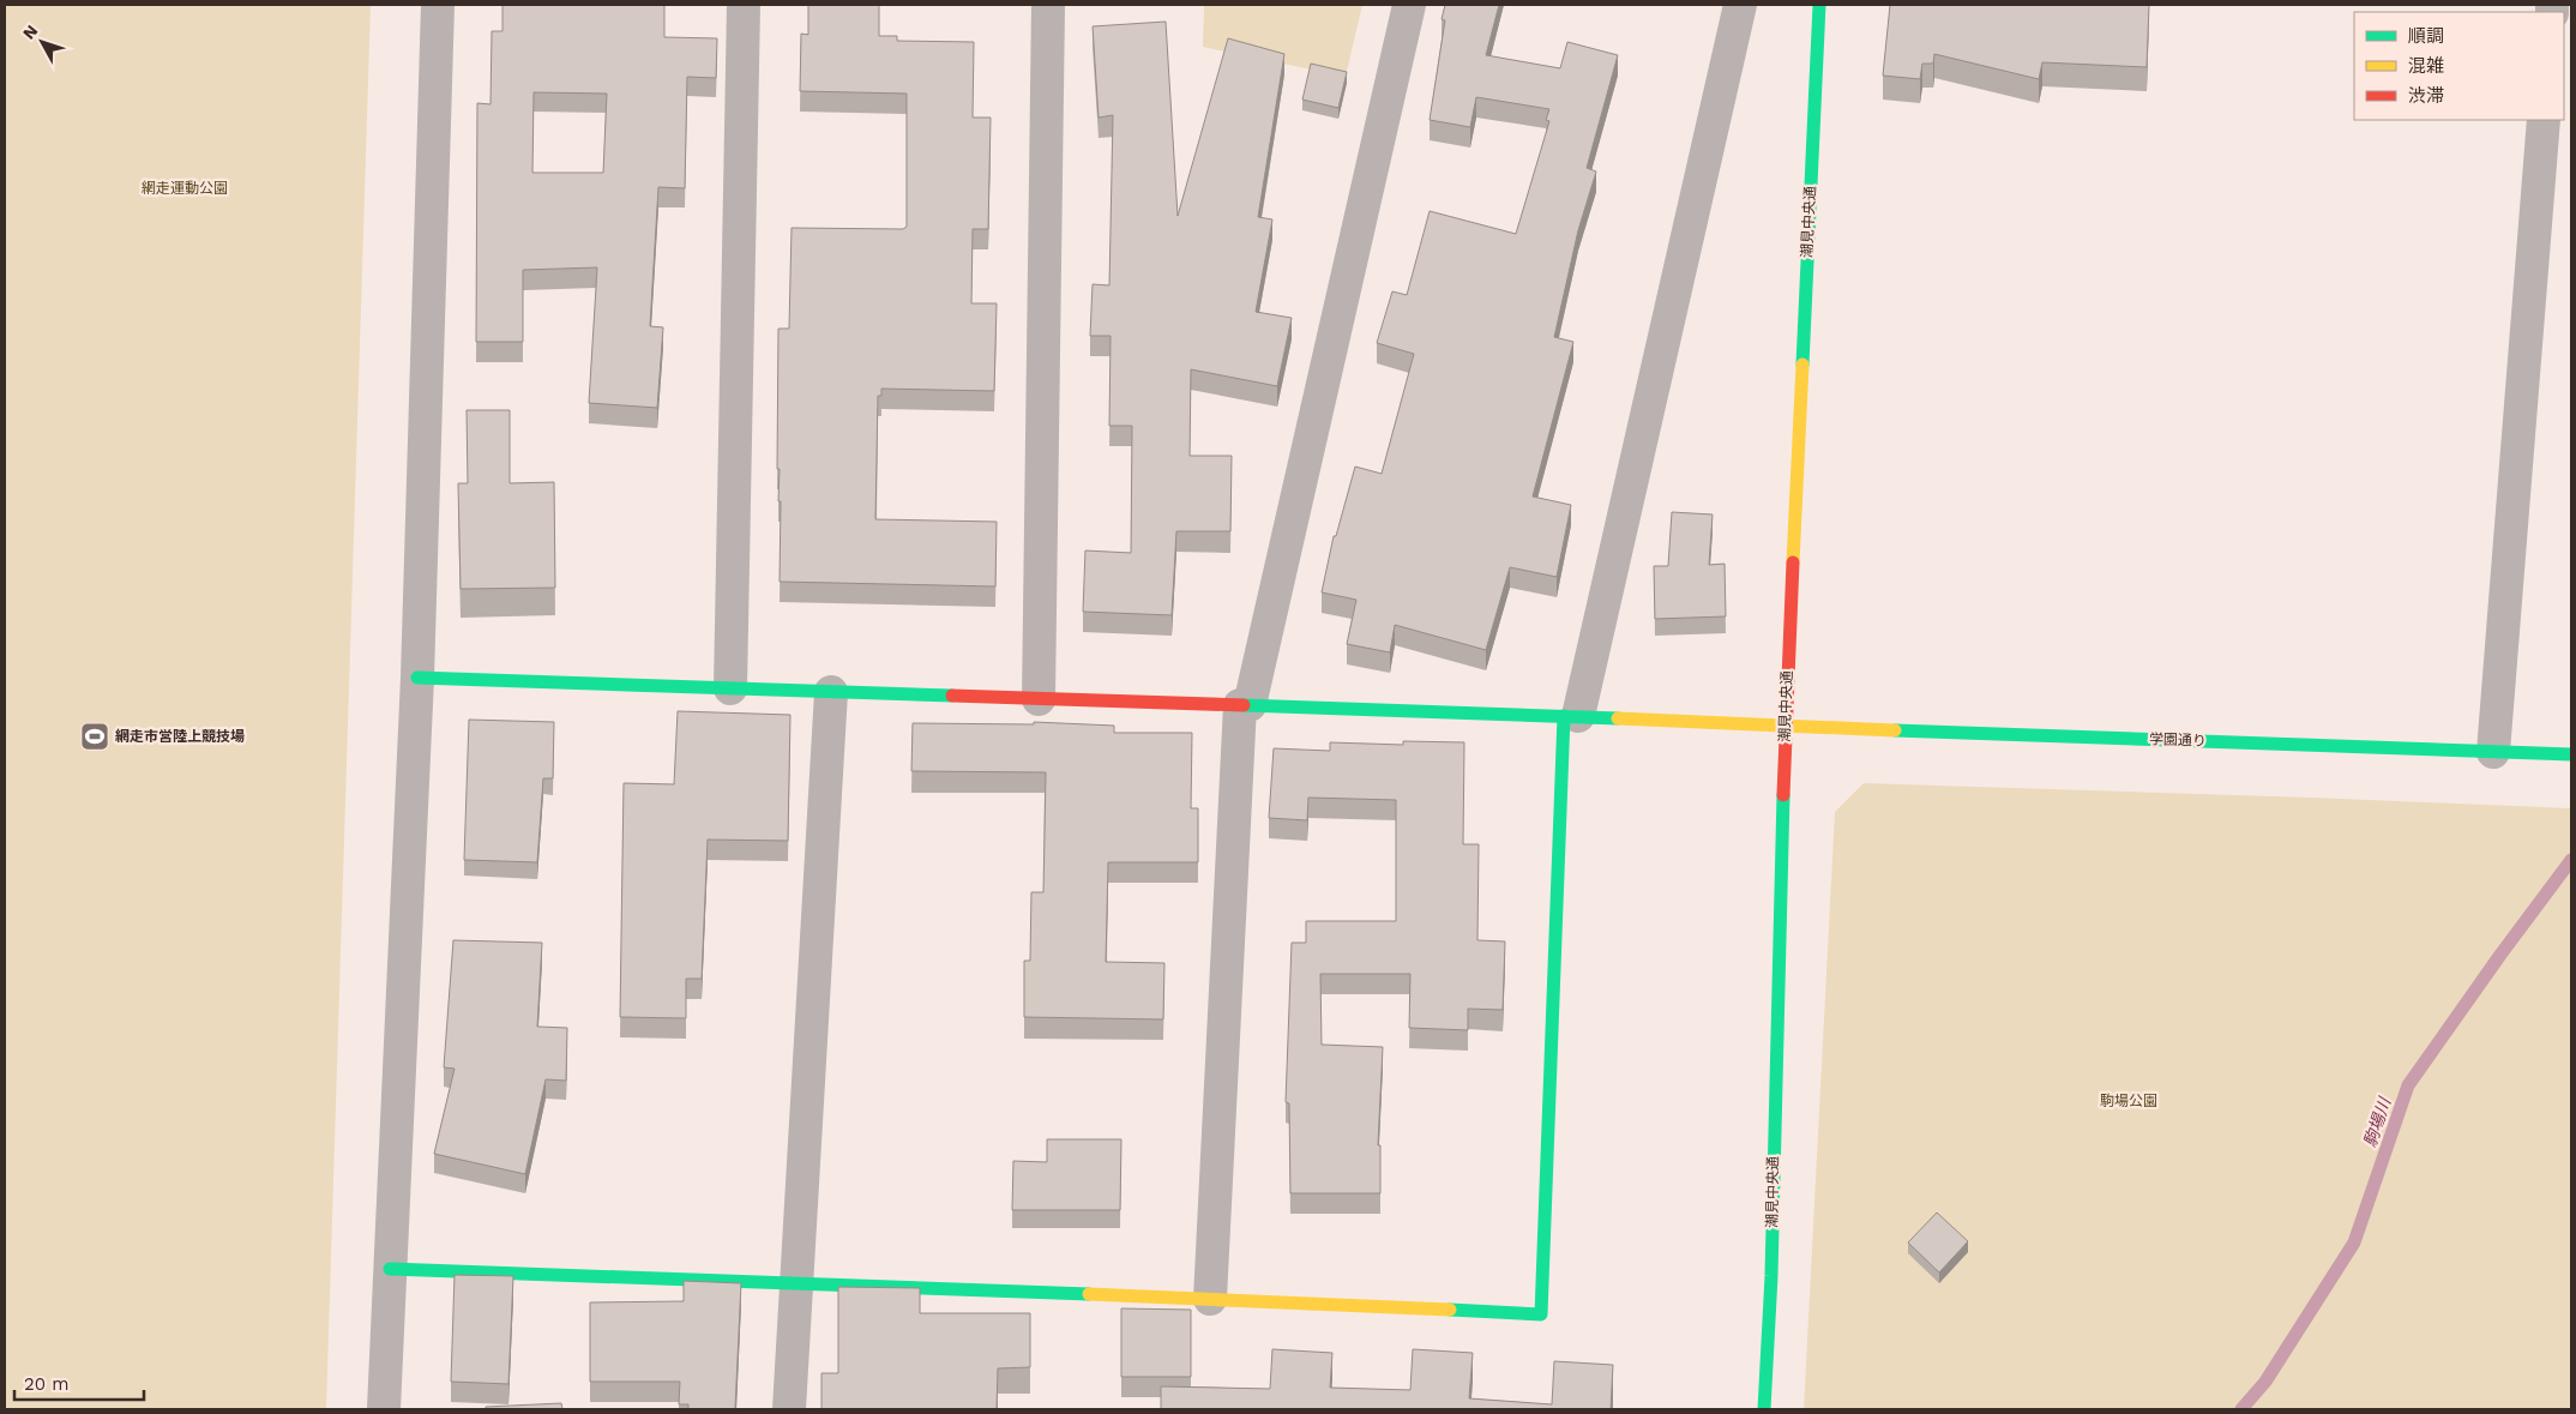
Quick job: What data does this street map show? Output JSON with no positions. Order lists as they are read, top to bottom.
{
  "streets": {
    "street": ["潮見中央通", "学園通り"]
  },
  "crossings": [
    ["潮見中央通", "学園通り"]
  ],
  "water": ["駒場川"],
  "parks": ["網走運動公園", "駒場公園"],
  "places": {
    "sports": ["網走市営陸上競技場"]
  },
  "legend": ["順調", "混雑", "渋滞"],
  "scale_bar": "20 m",
  "north": "top left"
}
